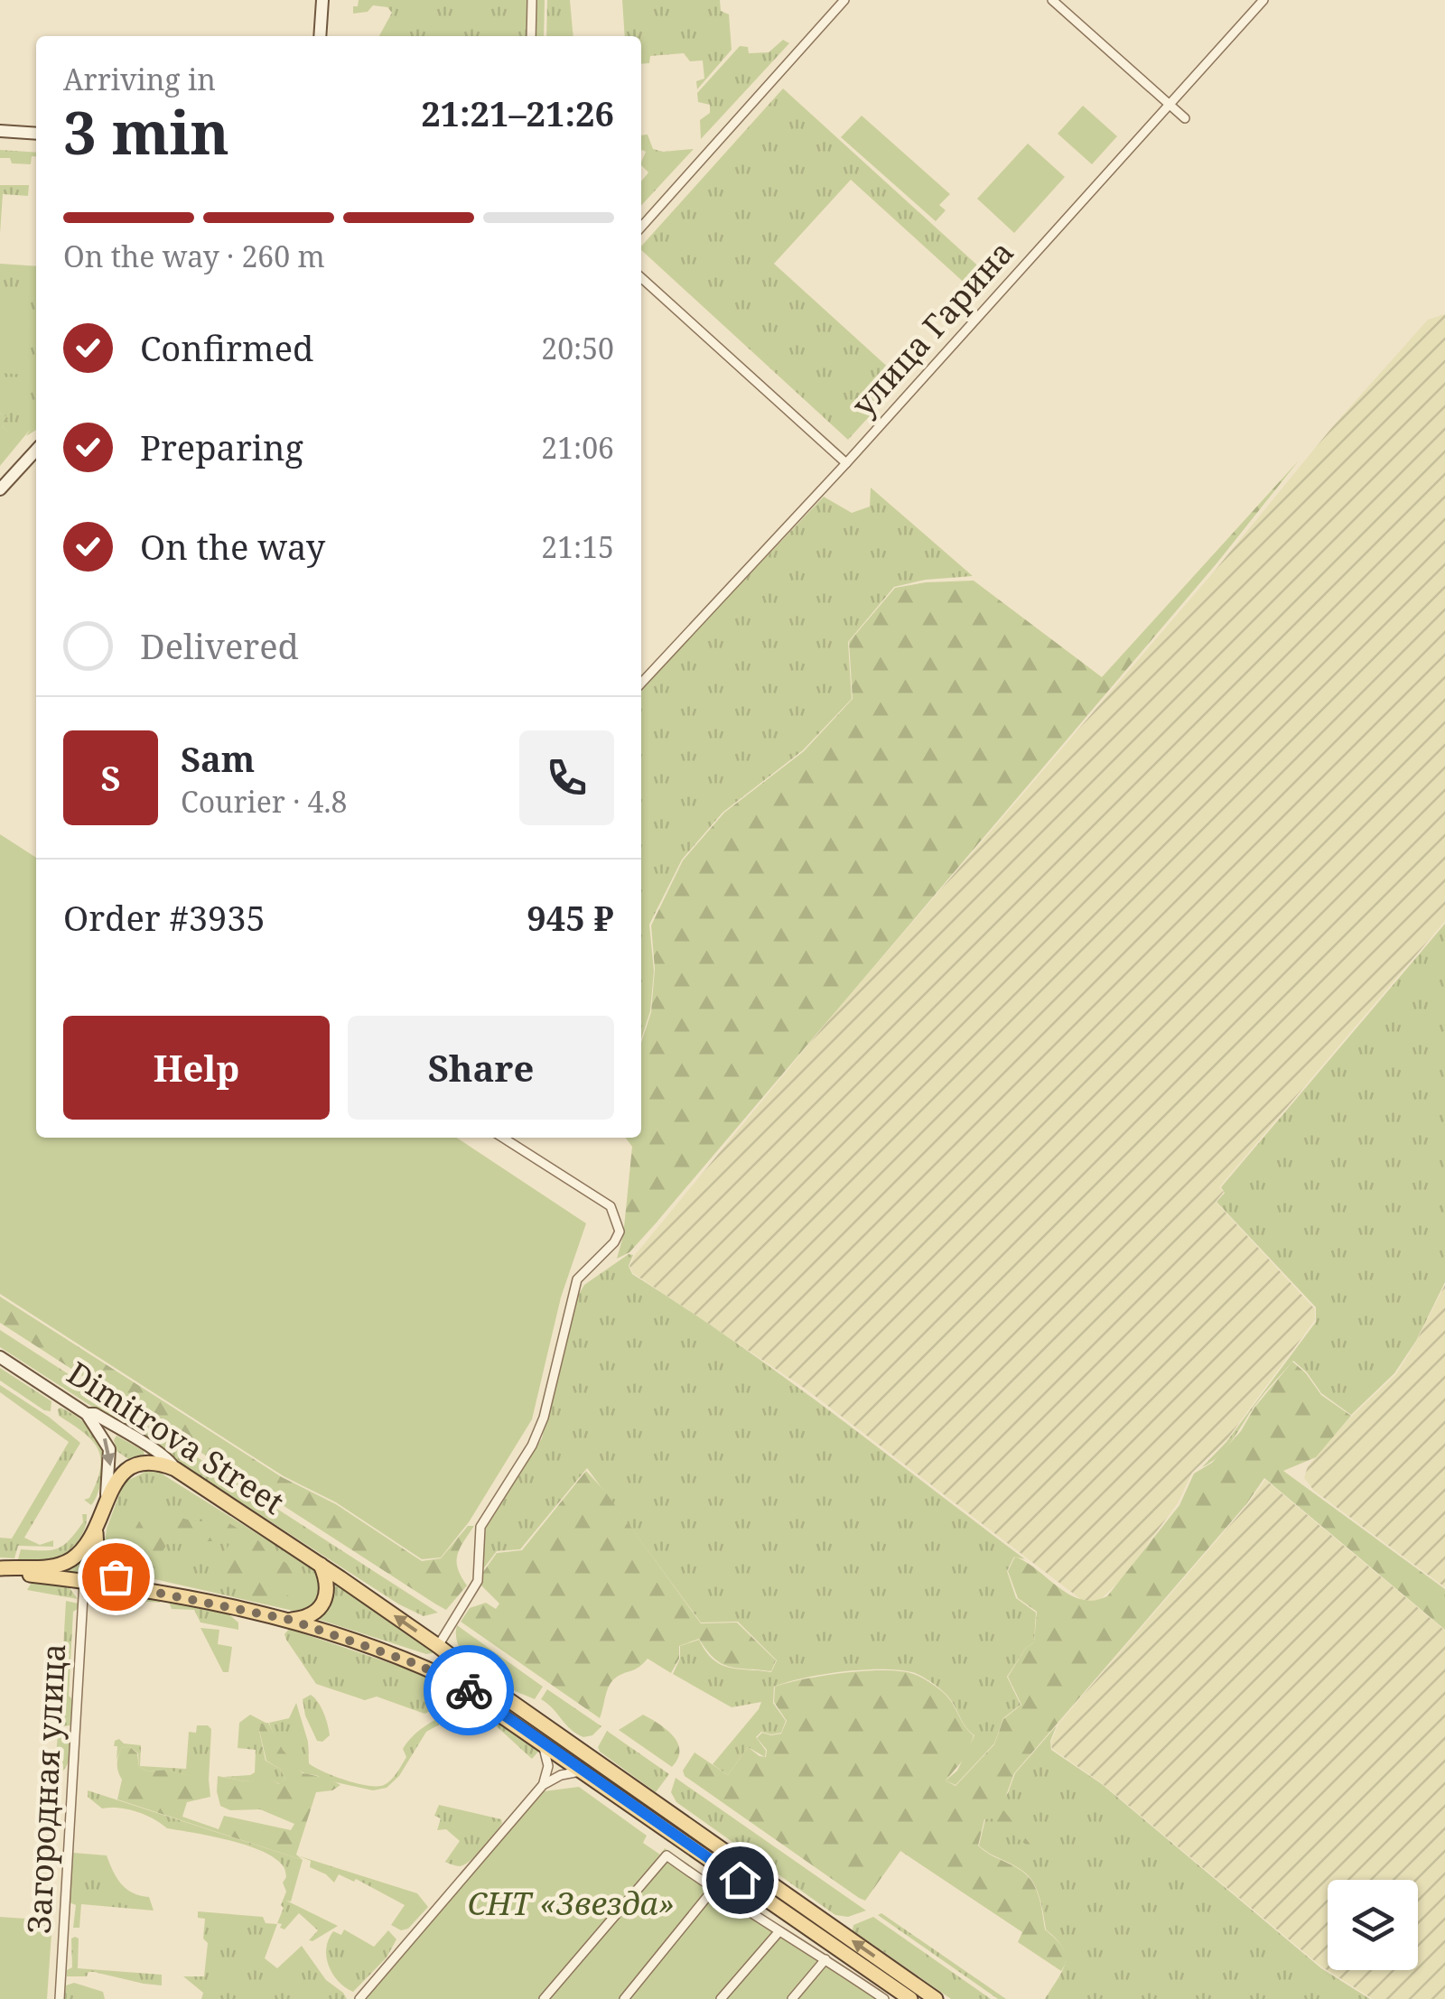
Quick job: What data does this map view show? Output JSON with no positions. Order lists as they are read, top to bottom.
{
  "streets": {
    "main road": ["Dimitrova Street"],
    "street": ["улица Гарина", "Загородная улица"]
  },
  "parks": ["СНТ «Звезда»"],
  "page": {
    "heading": ["3 min", "Arriving in", "21:21–21:26"],
    "panel": [
      "Sam",
      "Courier · 4.8",
      "Order #3935",
      "945 ₽"
    ],
    "bar": "On the way · 260 m",
    "list": [
      ["Confirmed", "20:50"],
      ["Preparing", "21:06"],
      ["On the way", "21:15"],
      "Delivered"
    ],
    "round": "S",
    "buttons": ["Help", "Share"]
  }
}
